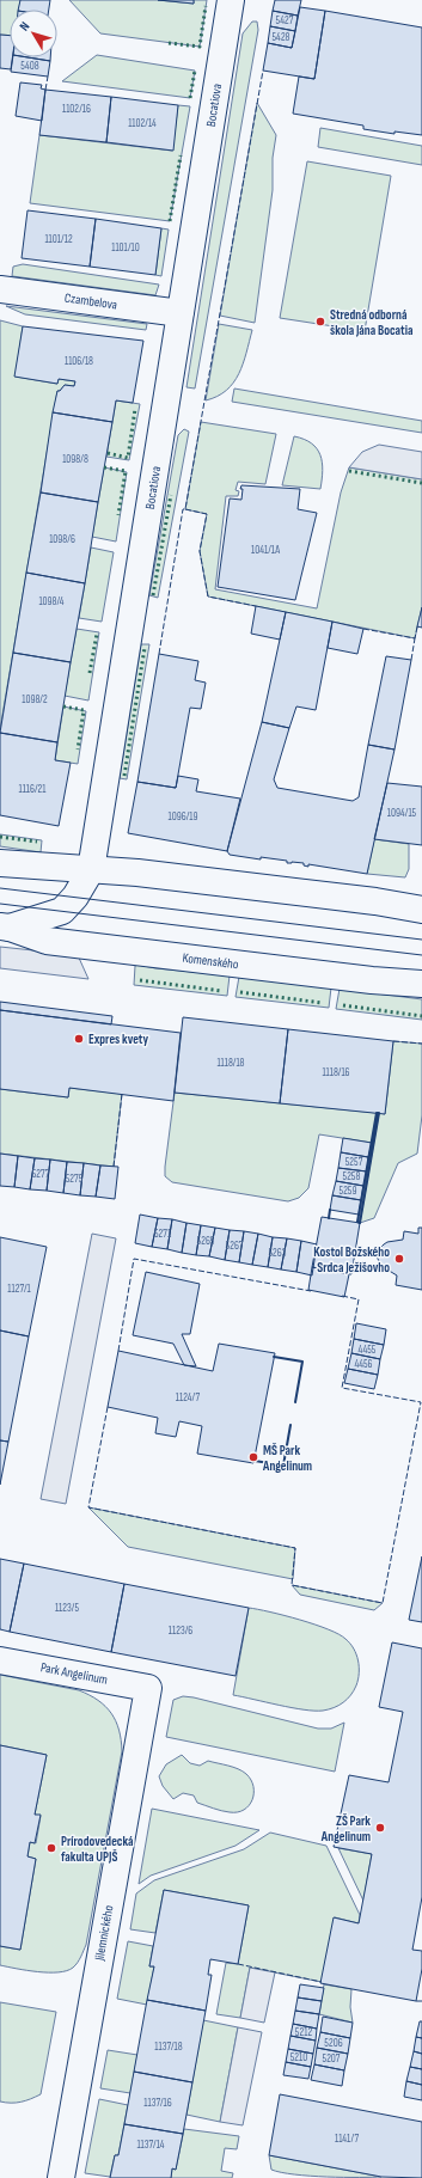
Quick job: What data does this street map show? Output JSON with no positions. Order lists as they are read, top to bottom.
{
  "streets": {
    "street": [
      "Bocatiova",
      "Czambelova",
      "Komenského",
      "Park Angelinum",
      "Jilemnického"
    ]
  },
  "crossings": [
    ["Bocatiova", "Czambelova"],
    ["Bocatiova", "Komenského"],
    ["Park Angelinum", "Jilemnického"]
  ],
  "places": [
    "Stredná odborná škola Jána Bocatia",
    "Expres kvety",
    "Kostol Božského Srdca Ježišovho",
    "MŠ Park Angelinum",
    "ZŠ Park Angelinum",
    "Prírodovedecká fakulta UPJŠ"
  ],
  "house_numbers": [
    "5427",
    "5428",
    "5408",
    "1102/16",
    "1102/14",
    "1101/12",
    "1101/10",
    "1106/18",
    "1098/8",
    "1098/6",
    "1041/1A",
    "1098/4",
    "1098/2",
    "1116/21",
    "1094/15",
    "1096/19",
    "1118/18",
    "1118/16",
    "5257",
    "5277",
    "5258",
    "5275",
    "5259",
    "5271",
    "5265",
    "5267",
    "5263",
    "1127/1",
    "4455",
    "4456",
    "1124/7",
    "1123/5",
    "1123/6",
    "5212",
    "5206",
    "1137/18",
    "5210",
    "5207",
    "1137/16",
    "1141/7",
    "1137/14"
  ],
  "north": "top left"
}
